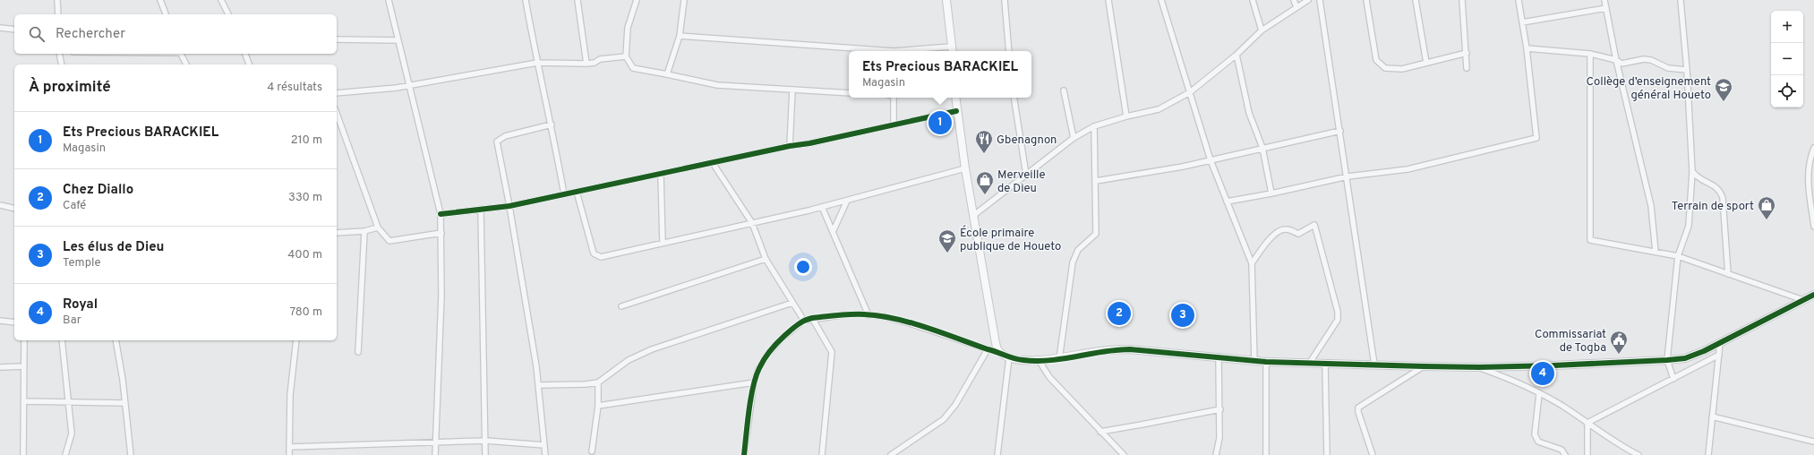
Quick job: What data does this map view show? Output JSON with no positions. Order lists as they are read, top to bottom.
{
  "places": {
    "school or university": ["Collège d’enseignement général Houeto", "École primaire publique de Houeto"],
    "restaurant": ["Gbenagnon"],
    "shop": ["Merveille de Dieu", "Terrain de sport"],
    "public building": ["Commissariat de Togba"]
  },
  "page": {
    "map_buttons": ["+", "−"],
    "search": "Rechercher",
    "popup": ["Ets Precious BARACKIEL", "Magasin"],
    "heading": ["À proximité", "4 résultats"],
    "pins": [
      "1",
      "2",
      "3",
      "4"
    ],
    "list": [
      {
        "mark": "1",
        "name": "Ets Precious BARACKIEL",
        "note": "Magasin",
        "value": "210 m"
      },
      {
        "mark": "2",
        "name": "Chez Diallo",
        "note": "Café",
        "value": "330 m"
      },
      {
        "mark": "3",
        "name": "Les élus de Dieu",
        "note": "Temple",
        "value": "400 m"
      },
      {
        "mark": "4",
        "name": "Royal",
        "note": "Bar",
        "value": "780 m"
      }
    ]
  }
}
